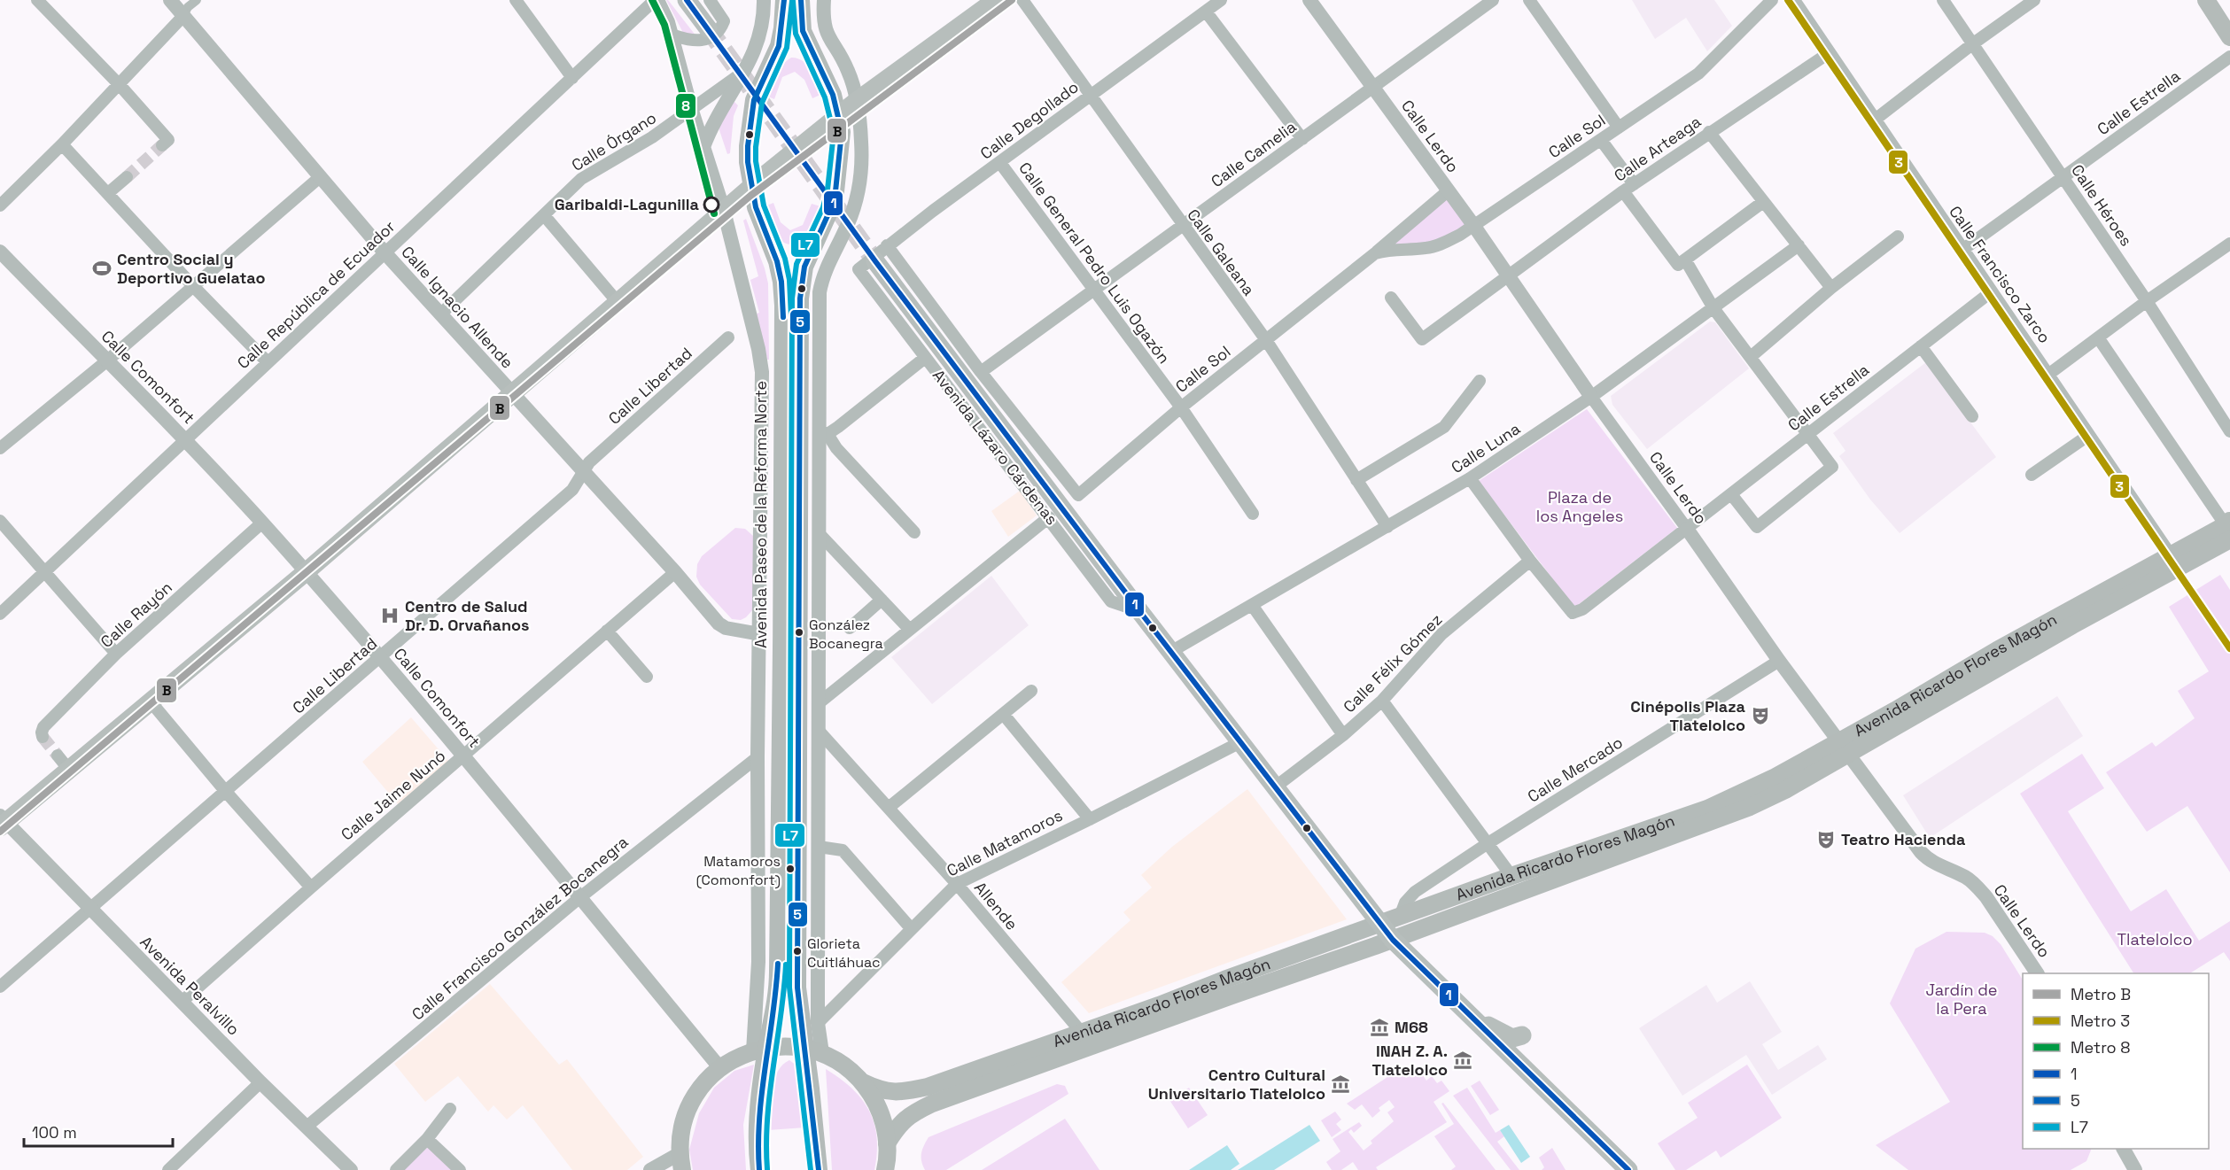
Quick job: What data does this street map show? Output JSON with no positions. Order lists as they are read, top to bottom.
{
  "streets": {
    "main road": ["Avenida Lázaro Cárdenas", "Avenida Paseo de la Reforma Norte", "Avenida Ricardo Flores Magón"],
    "street": [
      "Calle Estrella",
      "Calle Degollado",
      "Calle Lerdo",
      "Calle Sol",
      "Calle Órgano",
      "Calle Arteaga",
      "Calle Camelia",
      "Calle Héroes",
      "Calle Galeana",
      "Calle General Pedro Luis Ogazón",
      "Calle Francisco Zarco",
      "Calle República de Ecuador",
      "Calle Ignacio Allende",
      "Calle Comonfort",
      "Calle Libertad",
      "Calle Luna",
      "Calle Rayón",
      "Calle Félix Gómez",
      "Calle Mercado",
      "Calle Jaime Nunó",
      "Calle Matamoros",
      "Allende",
      "Calle Francisco González Bocanegra",
      "Avenida Peralvillo"
    ]
  },
  "crossings": [
    ["Calle Estrella", "Calle Lerdo"],
    ["Calle Estrella", "Calle Héroes"],
    ["Calle Estrella", "Calle Francisco Zarco"],
    ["Calle Estrella", "Calle Félix Gómez"],
    ["Calle Degollado", "Calle Galeana"],
    ["Calle Degollado", "Calle General Pedro Luis Ogazón"],
    ["Calle Degollado", "Avenida Lázaro Cárdenas"],
    ["Calle Lerdo", "Calle Sol"],
    ["Calle Lerdo", "Calle Arteaga"],
    ["Calle Lerdo", "Calle Camelia"],
    ["Calle Lerdo", "Calle Luna"],
    ["Calle Lerdo", "Avenida Ricardo Flores Magón"],
    ["Calle Lerdo", "Calle Mercado"],
    ["Calle Sol", "Calle Camelia"],
    ["Calle Sol", "Calle Galeana"],
    ["Calle Sol", "Calle General Pedro Luis Ogazón"],
    ["Calle Órgano", "Calle Ignacio Allende"],
    ["Calle Órgano", "Avenida Paseo de la Reforma Norte"],
    ["Calle Arteaga", "Calle Francisco Zarco"],
    ["Calle Camelia", "Calle Galeana"],
    ["Calle Camelia", "Calle General Pedro Luis Ogazón"],
    ["Calle Galeana", "Calle Luna"],
    ["Calle Francisco Zarco", "Avenida Ricardo Flores Magón"],
    ["Calle República de Ecuador", "Calle Ignacio Allende"],
    ["Calle República de Ecuador", "Calle Comonfort"],
    ["Calle República de Ecuador", "Avenida Paseo de la Reforma Norte"],
    ["Calle Ignacio Allende", "Calle Libertad"],
    ["Calle Ignacio Allende", "Avenida Paseo de la Reforma Norte"],
    ["Calle Ignacio Allende", "Calle Jaime Nunó"],
    ["Calle Comonfort", "Calle Libertad"],
    ["Calle Comonfort", "Calle Rayón"],
    ["Calle Comonfort", "Calle Jaime Nunó"],
    ["Calle Comonfort", "Calle Francisco González Bocanegra"],
    ["Calle Libertad", "Avenida Peralvillo"],
    ["Avenida Lázaro Cárdenas", "Calle Luna"],
    ["Avenida Lázaro Cárdenas", "Calle Félix Gómez"],
    ["Avenida Lázaro Cárdenas", "Avenida Ricardo Flores Magón"],
    ["Avenida Lázaro Cárdenas", "Calle Matamoros"],
    ["Avenida Paseo de la Reforma Norte", "Calle Francisco González Bocanegra"],
    ["Avenida Ricardo Flores Magón", "Calle Mercado"],
    ["Avenida Ricardo Flores Magón", "Allende"],
    ["Calle Jaime Nunó", "Avenida Peralvillo"],
    ["Calle Matamoros", "Allende"],
    ["Calle Francisco González Bocanegra", "Avenida Peralvillo"]
  ],
  "parks": ["Plaza de los Angeles", "Tlatelolco", "Jardín de la Pera"],
  "places": {
    "other": [
      "Garibaldi-Lagunilla",
      "González Bocanegra",
      "Matamoros (Comonfort)",
      "Glorieta Cuitláhuac"
    ],
    "sports": ["Centro Social y Deportivo Guelatao"],
    "hospital": ["Centro de Salud Dr. D. Orvañanos"],
    "theatre": ["Cinépolis Plaza Tlatelolco", "Teatro Hacienda"],
    "museum": ["M68", "INAH Z. A. Tlatelolco", "Centro Cultural Universitario Tlatelolco"]
  },
  "lines": [
    "metro line B",
    "metro line 3",
    "metro line 8",
    "transit line 1",
    "transit line 5",
    "transit line L7"
  ],
  "legend": [
    "Metro B",
    "Metro 3",
    "Metro 8",
    "1",
    "5",
    "L7"
  ],
  "scale_bar": "100 m"
}
